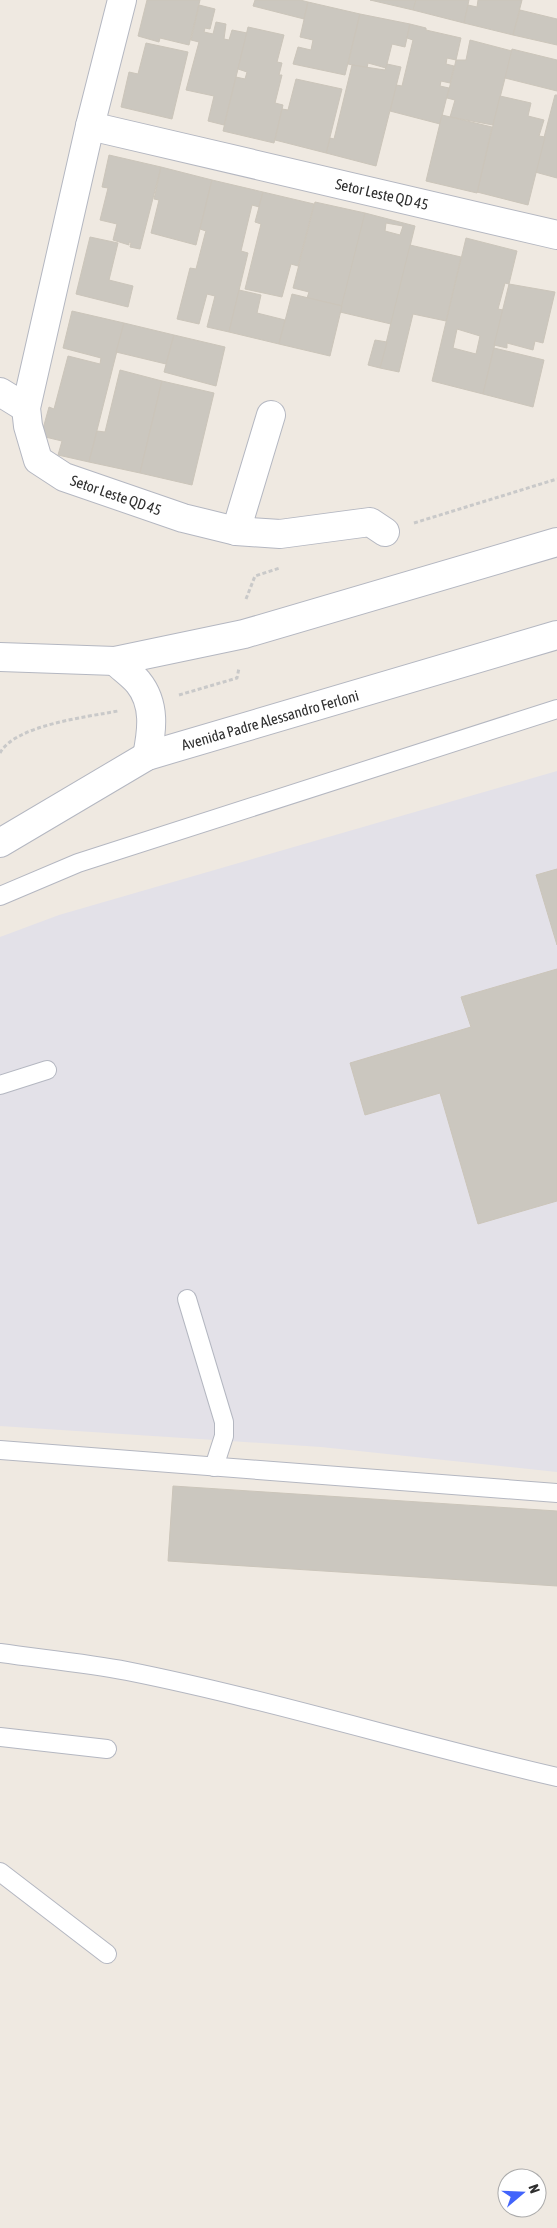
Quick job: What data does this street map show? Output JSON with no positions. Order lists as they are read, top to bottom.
{
  "streets": {
    "street": ["Setor Leste QD 45", "Avenida Padre Alessandro Ferloni"]
  },
  "north": "right"
}
